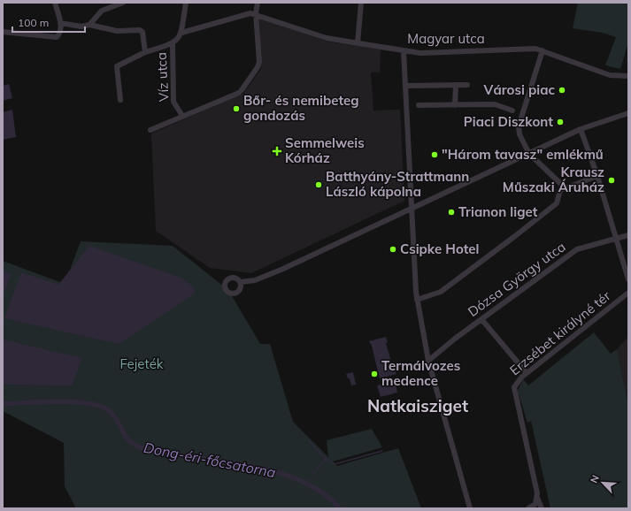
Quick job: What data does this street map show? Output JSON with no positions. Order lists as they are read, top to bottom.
{
  "streets": {
    "street": [
      "Magyar utca",
      "Víz utca",
      "Dózsa György utca",
      "Erzsébet királyné tér"
    ]
  },
  "districts": ["Natkaisziget"],
  "water": ["Dong-éri-főcsatorna"],
  "parks": ["Fejeték"],
  "places": {
    "other": [
      "Városi piac",
      "Bőr- és nemibeteg gondozás",
      "Piaci Diszkont",
      "\"Három tavasz\" emlékmű",
      "Krausz Műszaki Áruház",
      "Batthyány-Strattmann László kápolna",
      "Trianon liget",
      "Csipke Hotel",
      "Termálvozes medence"
    ],
    "health": ["Semmelweis Kórház"]
  },
  "scale_bar": "100 m",
  "north": "top left"
}
